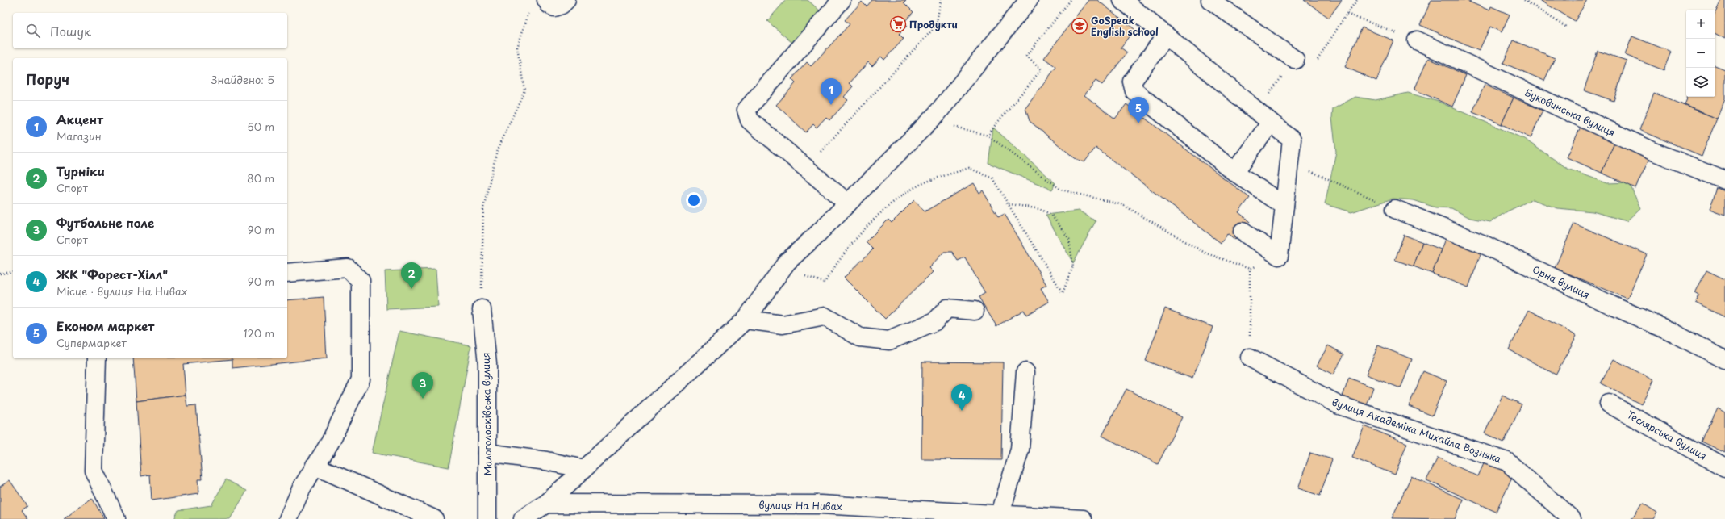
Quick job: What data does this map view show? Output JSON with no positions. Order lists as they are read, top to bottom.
{
  "streets": {
    "street": [
      "Буковинська вулиця",
      "Орна вулиця",
      "Малоголосківська вулиця",
      "вулиця Академіка Михайла Возняка",
      "Теслярська вулиця",
      "вулиця На Нивах"
    ]
  },
  "places": {
    "supermarket": ["Продукти"],
    "school or university": ["GoSpeak English school"]
  },
  "page": {
    "map_buttons": ["+", "−"],
    "search": "Пошук",
    "heading": ["Поруч", "Знайдено: 5"],
    "pins": [
      "1",
      "5",
      "2",
      "3",
      "4"
    ],
    "list": [
      {
        "mark": "1",
        "name": "Акцент",
        "note": "Магазин",
        "value": "50 m"
      },
      {
        "mark": "2",
        "name": "Турніки",
        "note": "Спорт",
        "value": "80 m"
      },
      {
        "mark": "3",
        "name": "Футбольне поле",
        "note": "Спорт",
        "value": "90 m"
      },
      {
        "mark": "4",
        "name": "ЖК \"Форест-Хілл\"",
        "note": "Місце · вулиця На Нивах",
        "value": "90 m"
      },
      {
        "mark": "5",
        "name": "Економ маркет",
        "note": "Супермаркет",
        "value": "120 m"
      }
    ]
  }
}
